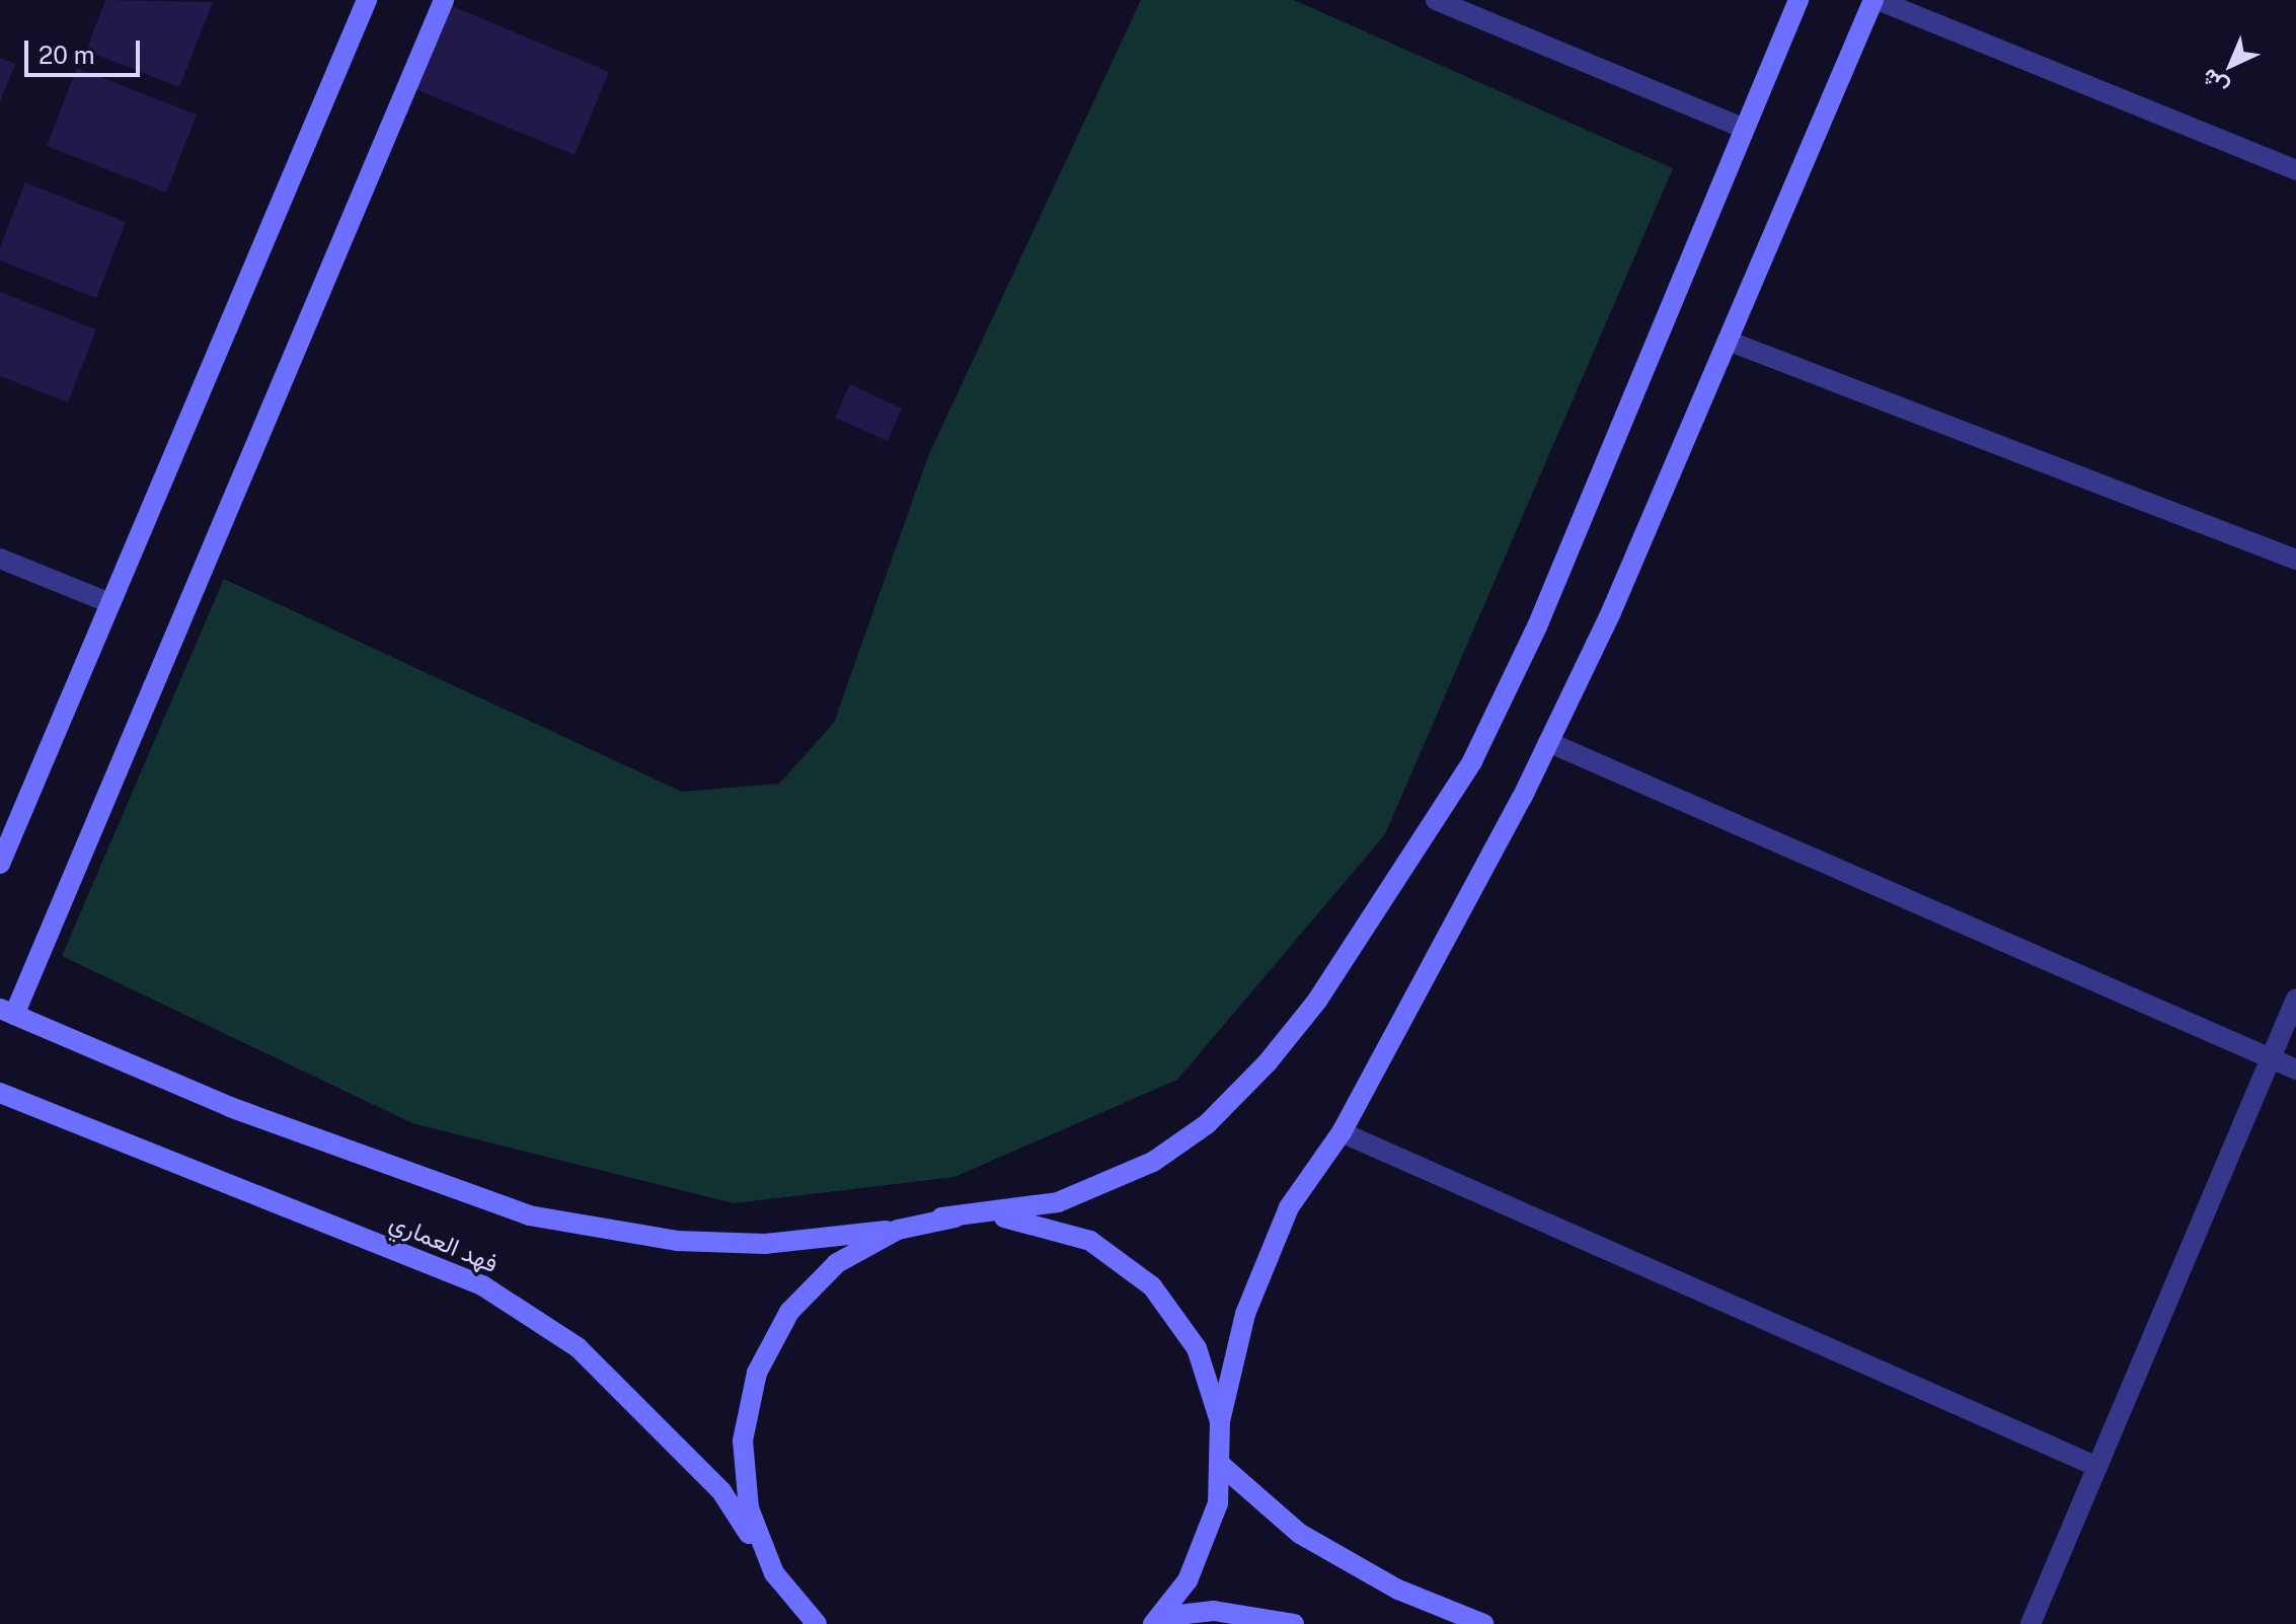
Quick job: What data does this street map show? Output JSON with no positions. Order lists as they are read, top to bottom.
{
  "streets": {
    "street": ["فهد العماري"]
  },
  "scale_bar": "20 m",
  "north": "bottom left"
}
